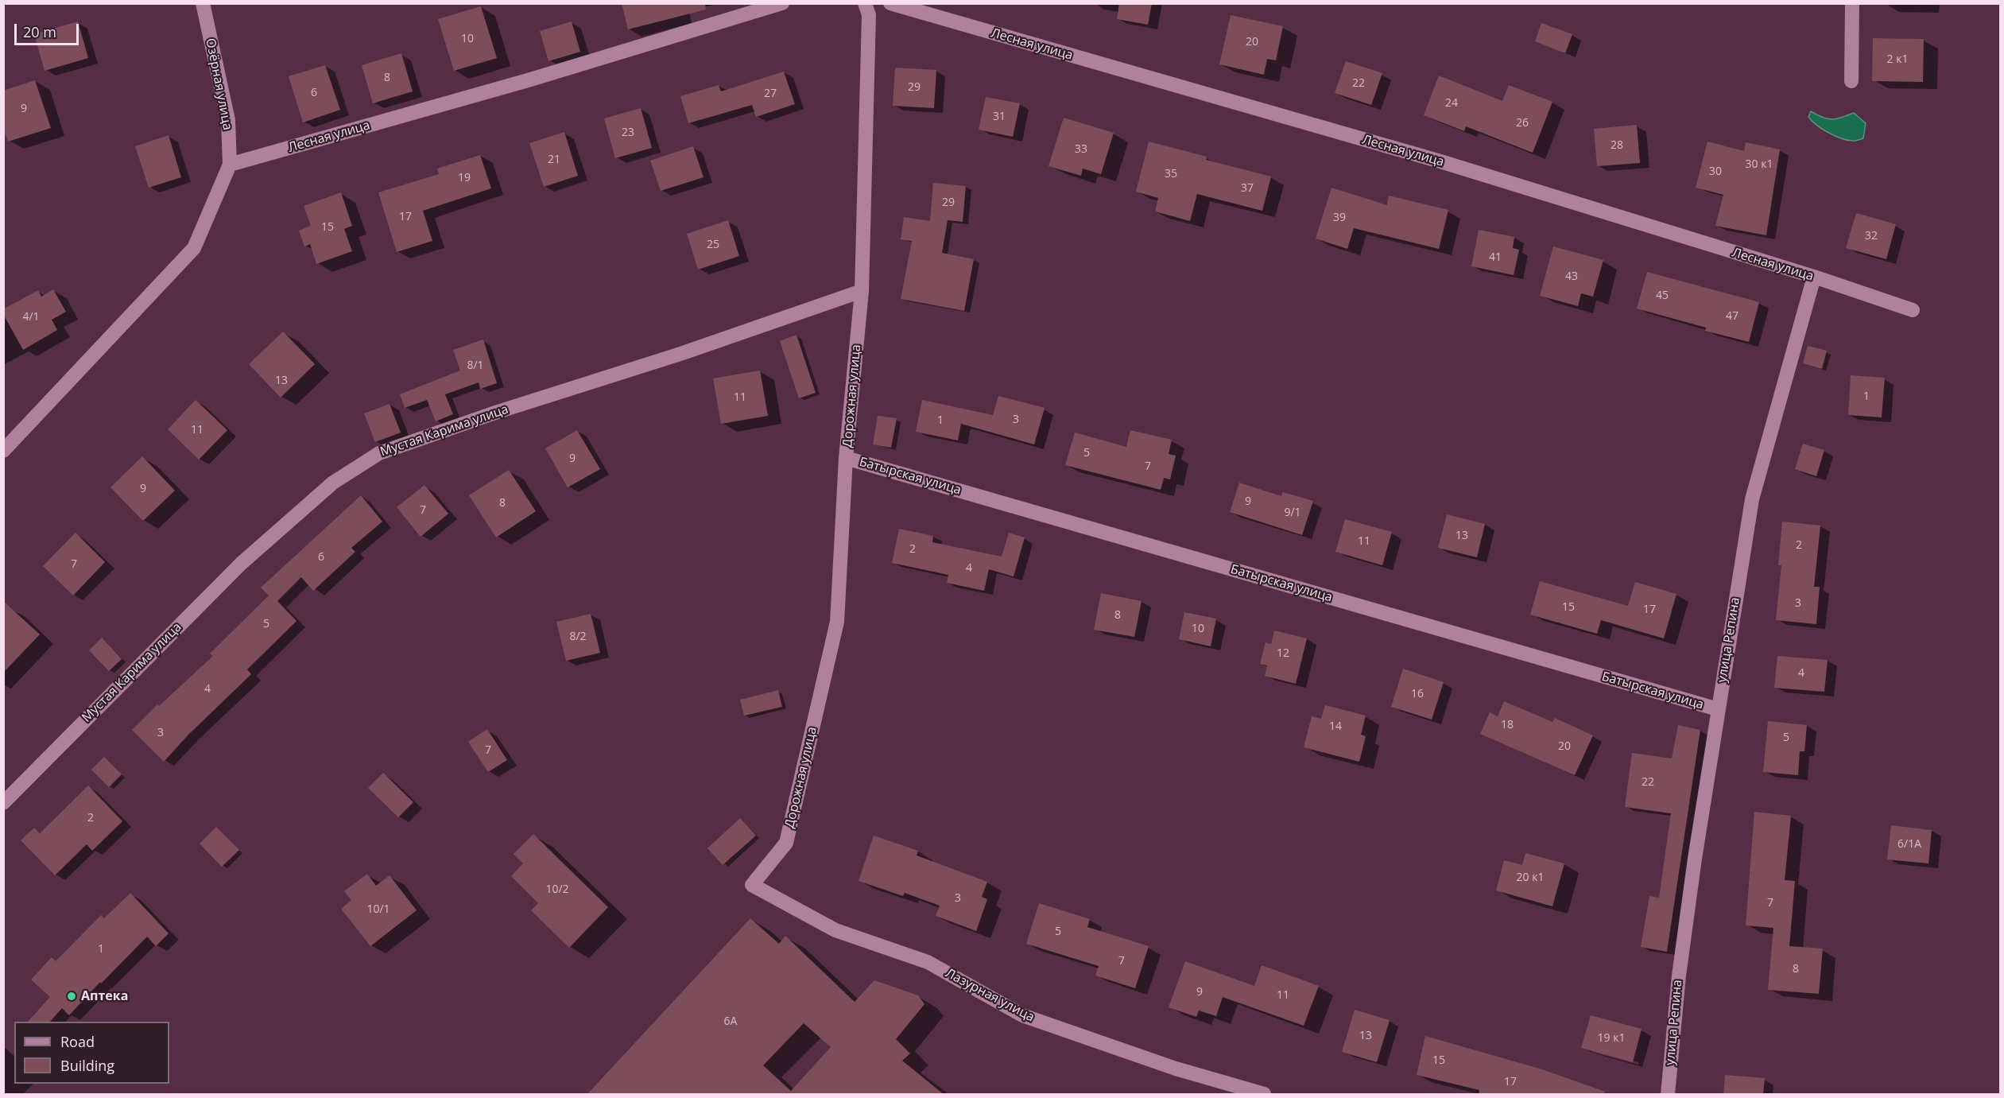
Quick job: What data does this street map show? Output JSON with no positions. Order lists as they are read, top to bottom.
{
  "streets": {
    "street": [
      "Лесная улица",
      "Озёрная улица",
      "Дорожная улица",
      "Мустая Карима улица",
      "Батырская улица",
      "улица Репина",
      "Лазурная улица"
    ]
  },
  "crossings": [
    ["Лесная улица", "Озёрная улица"],
    ["Лесная улица", "улица Репина"],
    ["Дорожная улица", "Мустая Карима улица"],
    ["Дорожная улица", "Батырская улица"],
    ["Дорожная улица", "Лазурная улица"],
    ["Батырская улица", "улица Репина"]
  ],
  "places": ["Аптека"],
  "house_numbers": [
    "10",
    "20",
    "2 к1",
    "8",
    "22",
    "29",
    "6",
    "27",
    "24",
    "9",
    "31",
    "26",
    "23",
    "28",
    "33",
    "21",
    "30 к1",
    "30",
    "35",
    "19",
    "37",
    "29",
    "17",
    "39",
    "15",
    "32",
    "25",
    "41",
    "43",
    "45",
    "47",
    "4/1",
    "8/1",
    "13",
    "1",
    "11",
    "3",
    "1",
    "11",
    "5",
    "9",
    "7",
    "9",
    "9",
    "8",
    "7",
    "9/1",
    "13",
    "11",
    "2",
    "2",
    "6",
    "7",
    "4",
    "3",
    "15",
    "17",
    "8",
    "5",
    "10",
    "8/2",
    "12",
    "4",
    "4",
    "16",
    "18",
    "14",
    "3",
    "5",
    "20",
    "7",
    "22",
    "2",
    "6/1А",
    "20 к1",
    "10/2",
    "3",
    "7",
    "10/1",
    "5",
    "1",
    "7",
    "8",
    "9",
    "11",
    "6А",
    "13",
    "19 к1",
    "15",
    "17"
  ],
  "legend": ["Road", "Building"],
  "scale_bar": "20 m"
}
